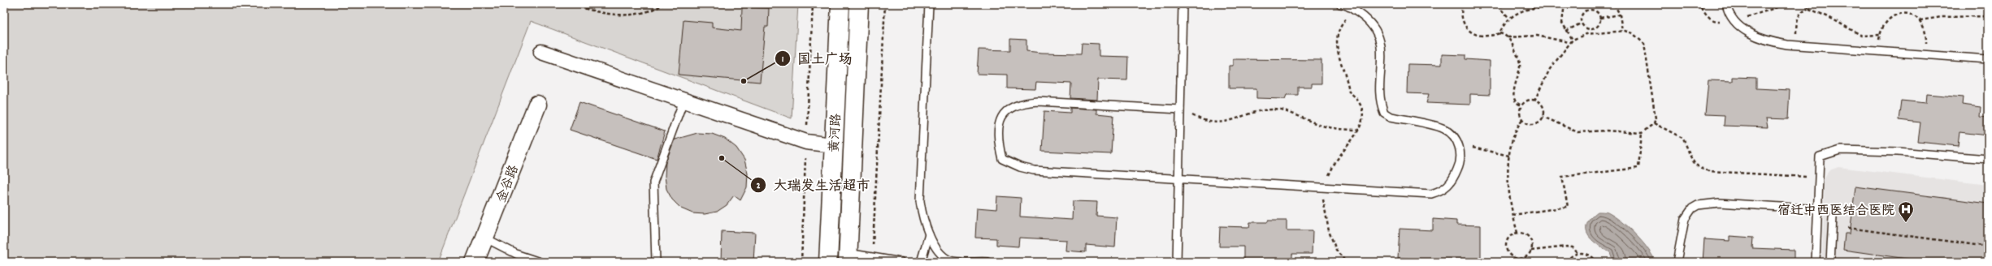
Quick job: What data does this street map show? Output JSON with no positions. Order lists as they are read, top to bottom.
{
  "streets": {
    "main road": ["黄河路", "金谷路"]
  },
  "places": {
    "other": ["国土广场", "大瑞发生活超市"],
    "hospital": ["宿迁中西医结合医院"]
  }
}
